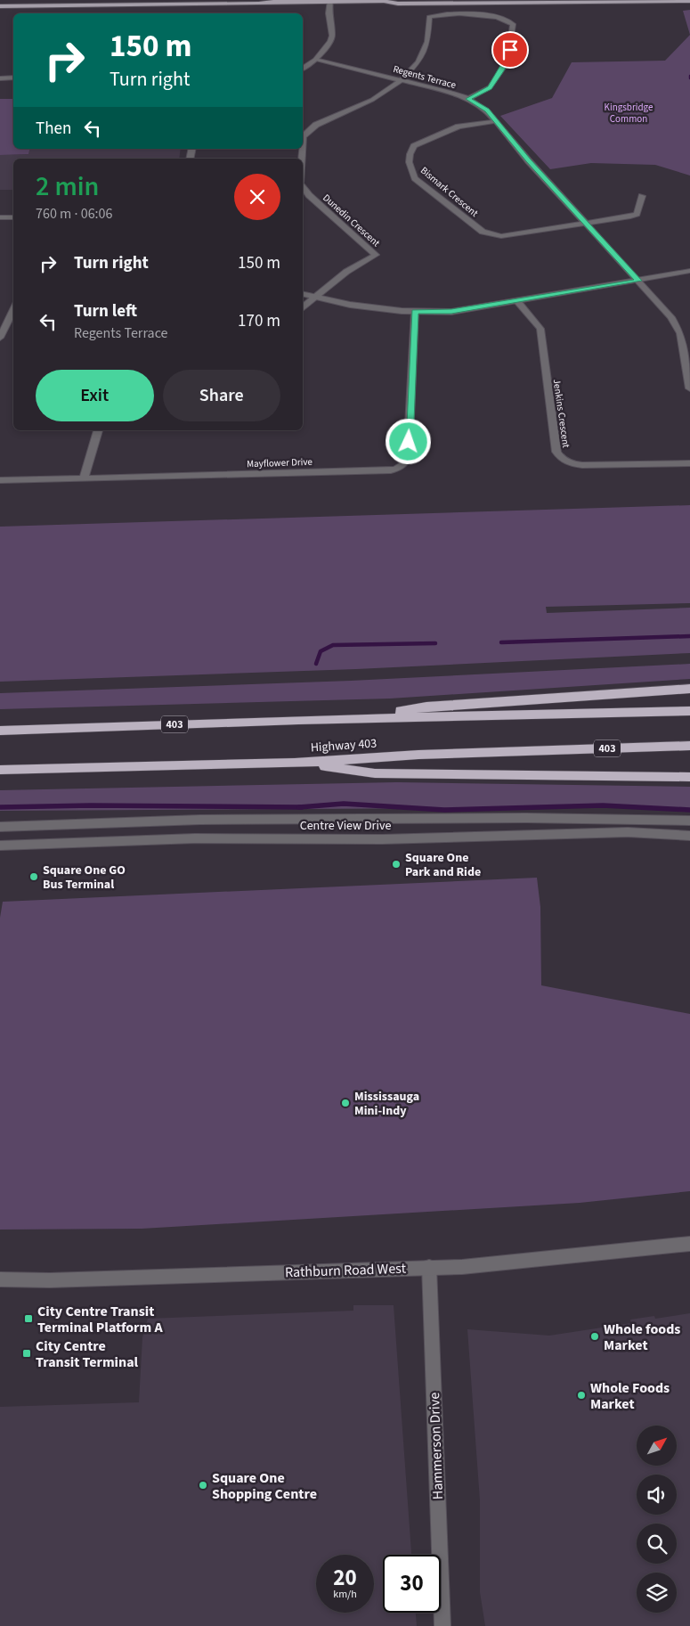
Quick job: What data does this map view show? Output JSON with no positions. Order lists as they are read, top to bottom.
{
  "streets": {
    "highway": ["403", "Highway 403"],
    "street": [
      "Regents Terrace",
      "Bismark Crescent",
      "Dunedin Crescent",
      "Jenkins Crescent",
      "Mayflower Drive",
      "Centre View Drive",
      "Rathburn Road West",
      "Hammerson Drive"
    ]
  },
  "crossings": [
    ["Regents Terrace", "Bismark Crescent"],
    ["Regents Terrace", "Dunedin Crescent"],
    ["Rathburn Road West", "Hammerson Drive"]
  ],
  "parks": ["Kingsbridge Common"],
  "places": {
    "other": [
      "Square One Park and Ride",
      "Square One GO Bus Terminal",
      "Mississauga Mini-Indy",
      "Whole foods Market",
      "Whole Foods Market",
      "Square One Shopping Centre"
    ],
    "transit": ["City Centre Transit Terminal Platform A", "City Centre Transit Terminal"]
  },
  "north": "top right",
  "page": {
    "turn": ["150 m", "Turn right"],
    "then": "Then",
    "heading": ["2 min", "760 m · 06:06"],
    "list": [
      {
        "name": "Turn right",
        "value": "150 m"
      },
      {
        "name": "Turn left",
        "note": "Regents Terrace",
        "value": "170 m"
      }
    ],
    "buttons": ["Exit", "Share"],
    "speed": "20 km/h",
    "limit": "30"
  }
}
